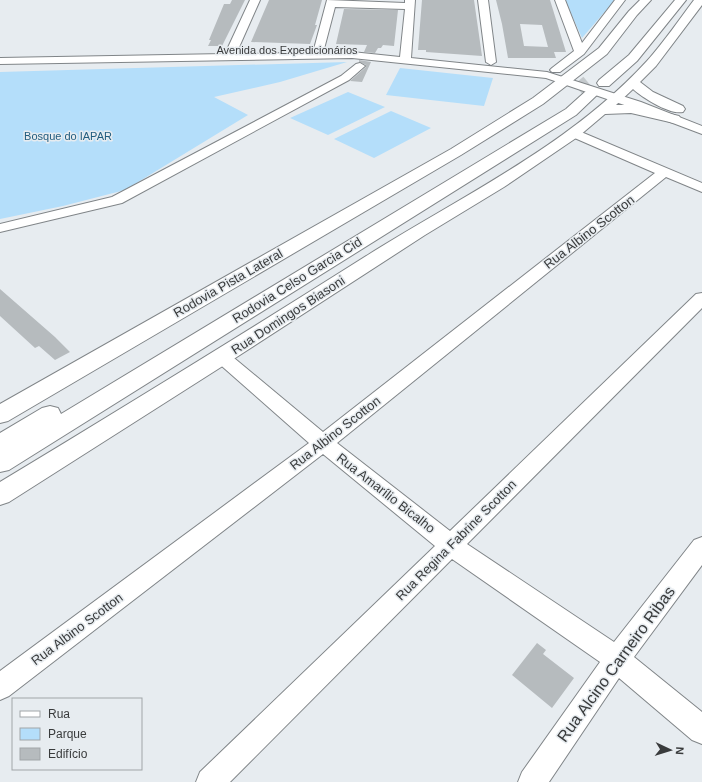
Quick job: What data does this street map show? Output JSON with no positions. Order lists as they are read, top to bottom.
{
  "streets": {
    "main road": ["Rodovia Celso Garcia Cid", "Rodovia Pista Lateral", "Rua Domingos Biasoni"],
    "street": [
      "Avenida dos Expedicionários",
      "Rua Albino Scotton",
      "Rua Amarílio Bicalho",
      "Rua Regina Fabrine Scotton",
      "Rua Alcino Carneiro Ribas"
    ]
  },
  "crossings": [
    ["Avenida dos Expedicionários", "Rodovia Celso Garcia Cid"],
    ["Rua Albino Scotton", "Rua Amarílio Bicalho"],
    ["Rodovia Celso Garcia Cid", "Rodovia Pista Lateral"],
    ["Rua Domingos Biasoni", "Rua Amarílio Bicalho"],
    ["Rua Amarílio Bicalho", "Rua Regina Fabrine Scotton"],
    ["Rua Amarílio Bicalho", "Rua Alcino Carneiro Ribas"]
  ],
  "parks": ["Bosque do IAPAR"],
  "legend": ["Rua", "Parque", "Edifício"],
  "north": "right"
}
